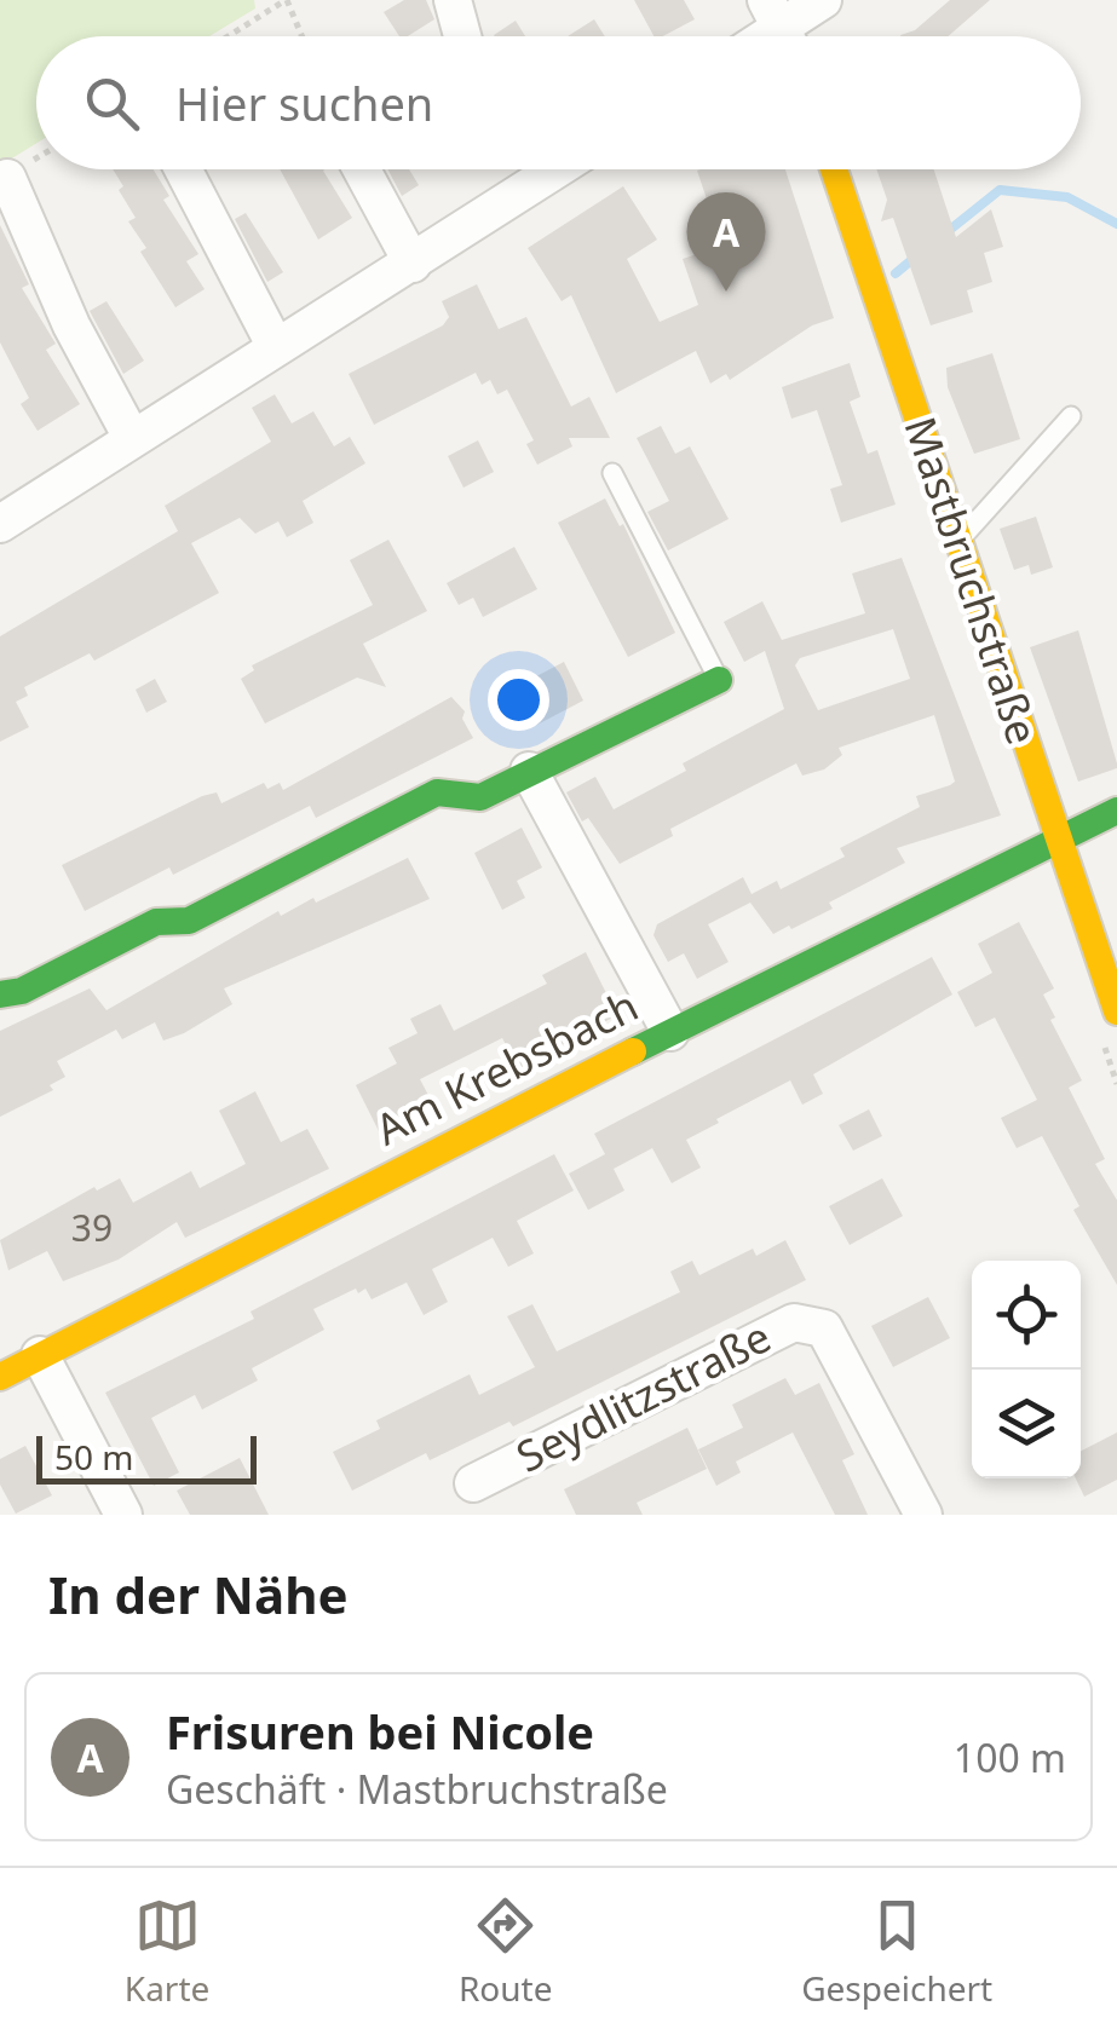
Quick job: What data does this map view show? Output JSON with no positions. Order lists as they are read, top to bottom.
{
  "streets": {
    "street": ["Mastbruchstraße", "Am Krebsbach", "Seydlitzstraße"]
  },
  "crossings": [
    ["Mastbruchstraße", "Am Krebsbach"]
  ],
  "house_numbers": ["39"],
  "scale_bar": "50 m",
  "page": {
    "search": "Hier suchen",
    "pins": "A",
    "scale": "50 m",
    "heading": "In der Nähe",
    "list": [
      {
        "mark": "A",
        "name": "Frisuren bei Nicole",
        "note": "Geschäft · Mastbruchstraße",
        "value": "100 m"
      }
    ],
    "nav": ["Karte", "Route", "Gespeichert"]
  }
}
